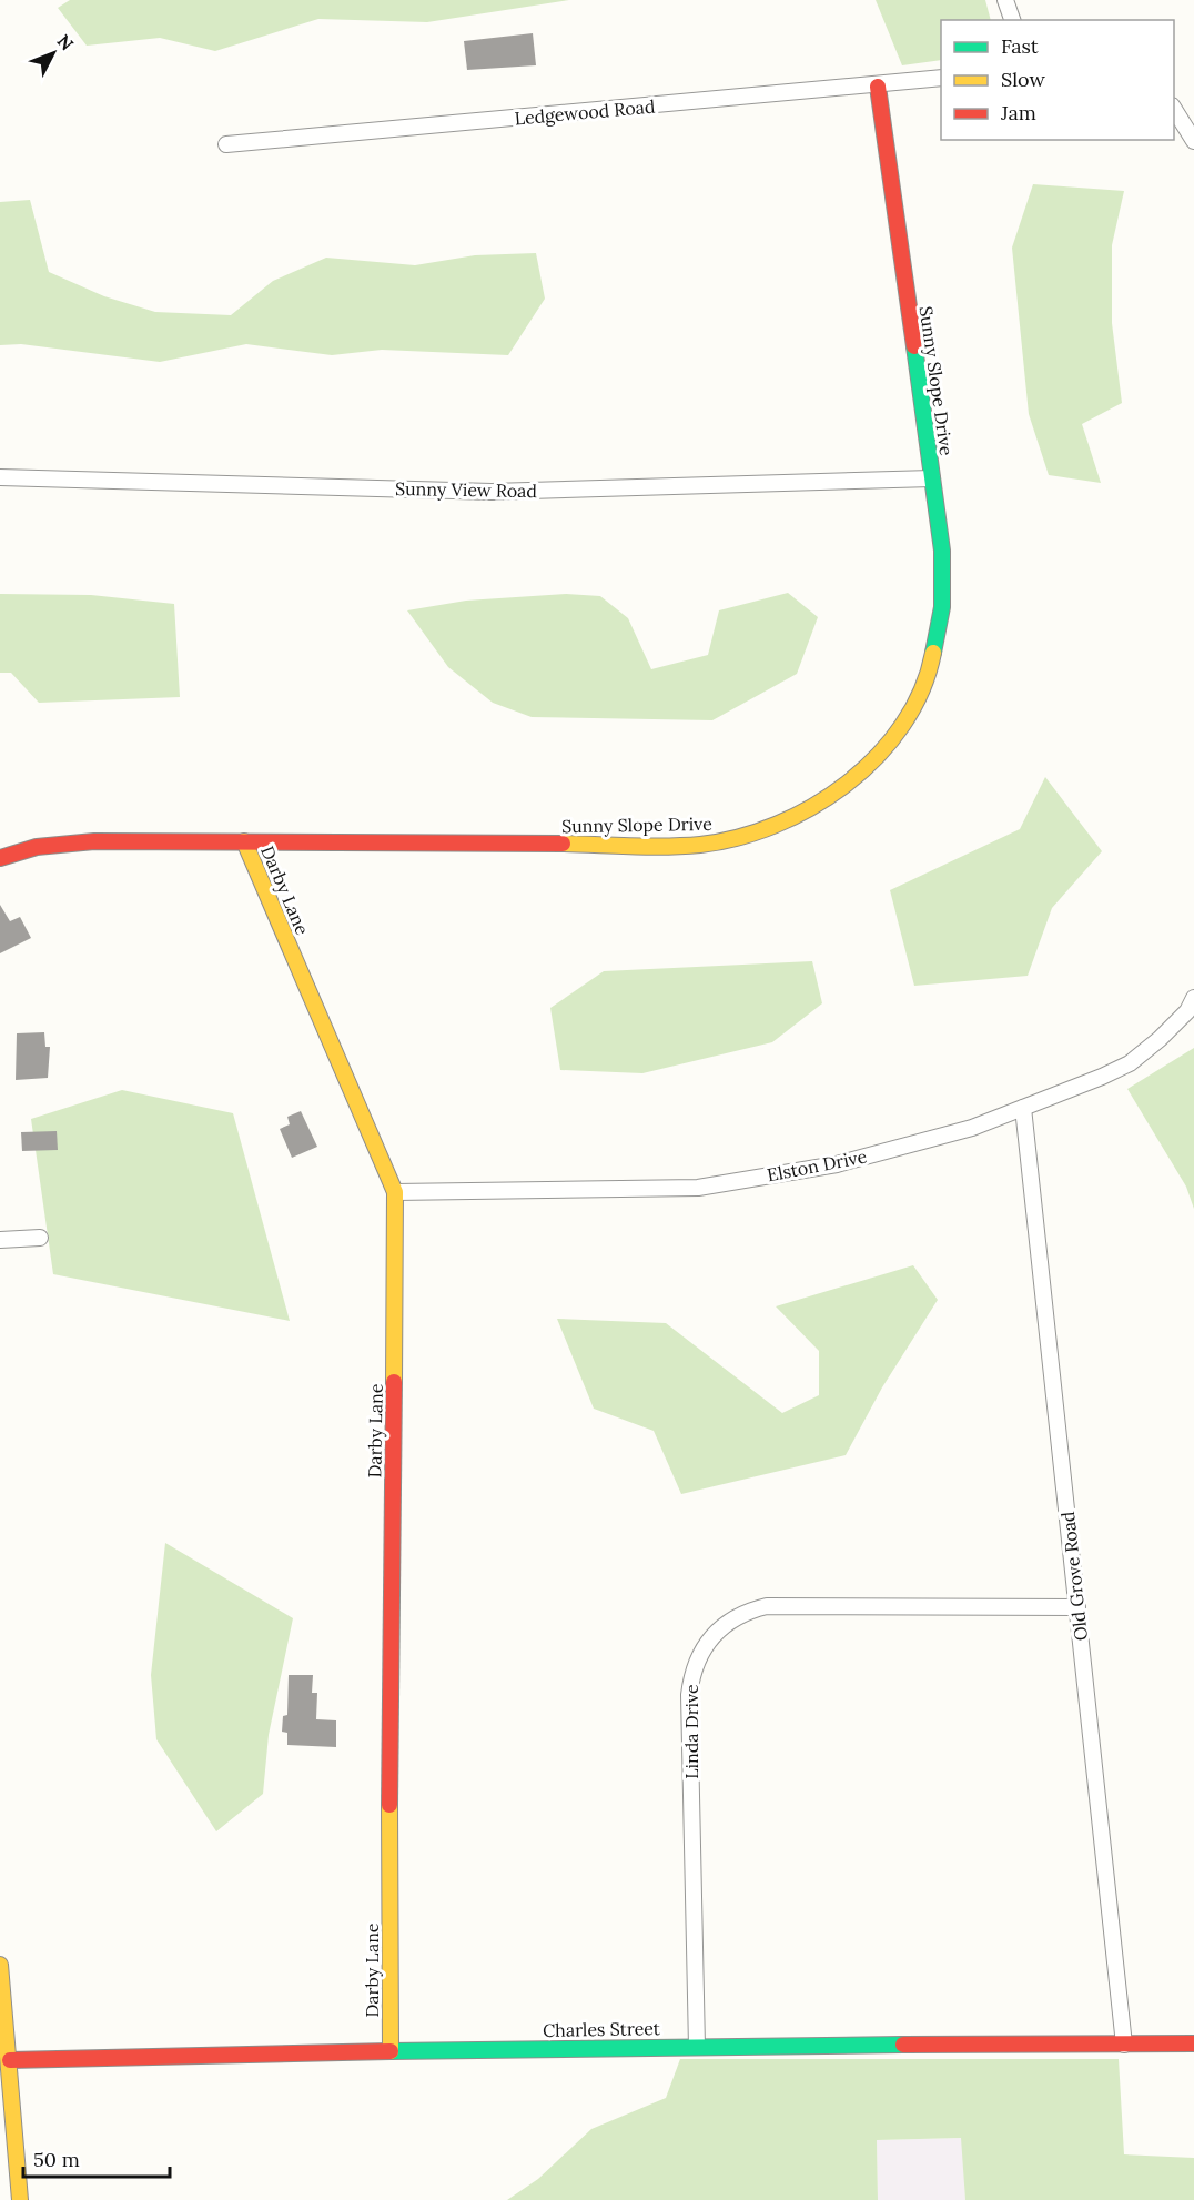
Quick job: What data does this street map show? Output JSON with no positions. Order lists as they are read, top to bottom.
{
  "streets": {
    "street": [
      "Ledgewood Road",
      "Sunny Slope Drive",
      "Sunny View Road",
      "Darby Lane",
      "Elston Drive",
      "Old Grove Road",
      "Linda Drive",
      "Charles Street"
    ]
  },
  "crossings": [
    ["Ledgewood Road", "Sunny Slope Drive"],
    ["Sunny Slope Drive", "Sunny View Road"],
    ["Sunny Slope Drive", "Darby Lane"],
    ["Darby Lane", "Elston Drive"],
    ["Darby Lane", "Charles Street"],
    ["Elston Drive", "Old Grove Road"],
    ["Old Grove Road", "Linda Drive"],
    ["Old Grove Road", "Charles Street"],
    ["Linda Drive", "Charles Street"]
  ],
  "legend": ["Fast", "Slow", "Jam"],
  "scale_bar": "50 m",
  "north": "top right"
}
